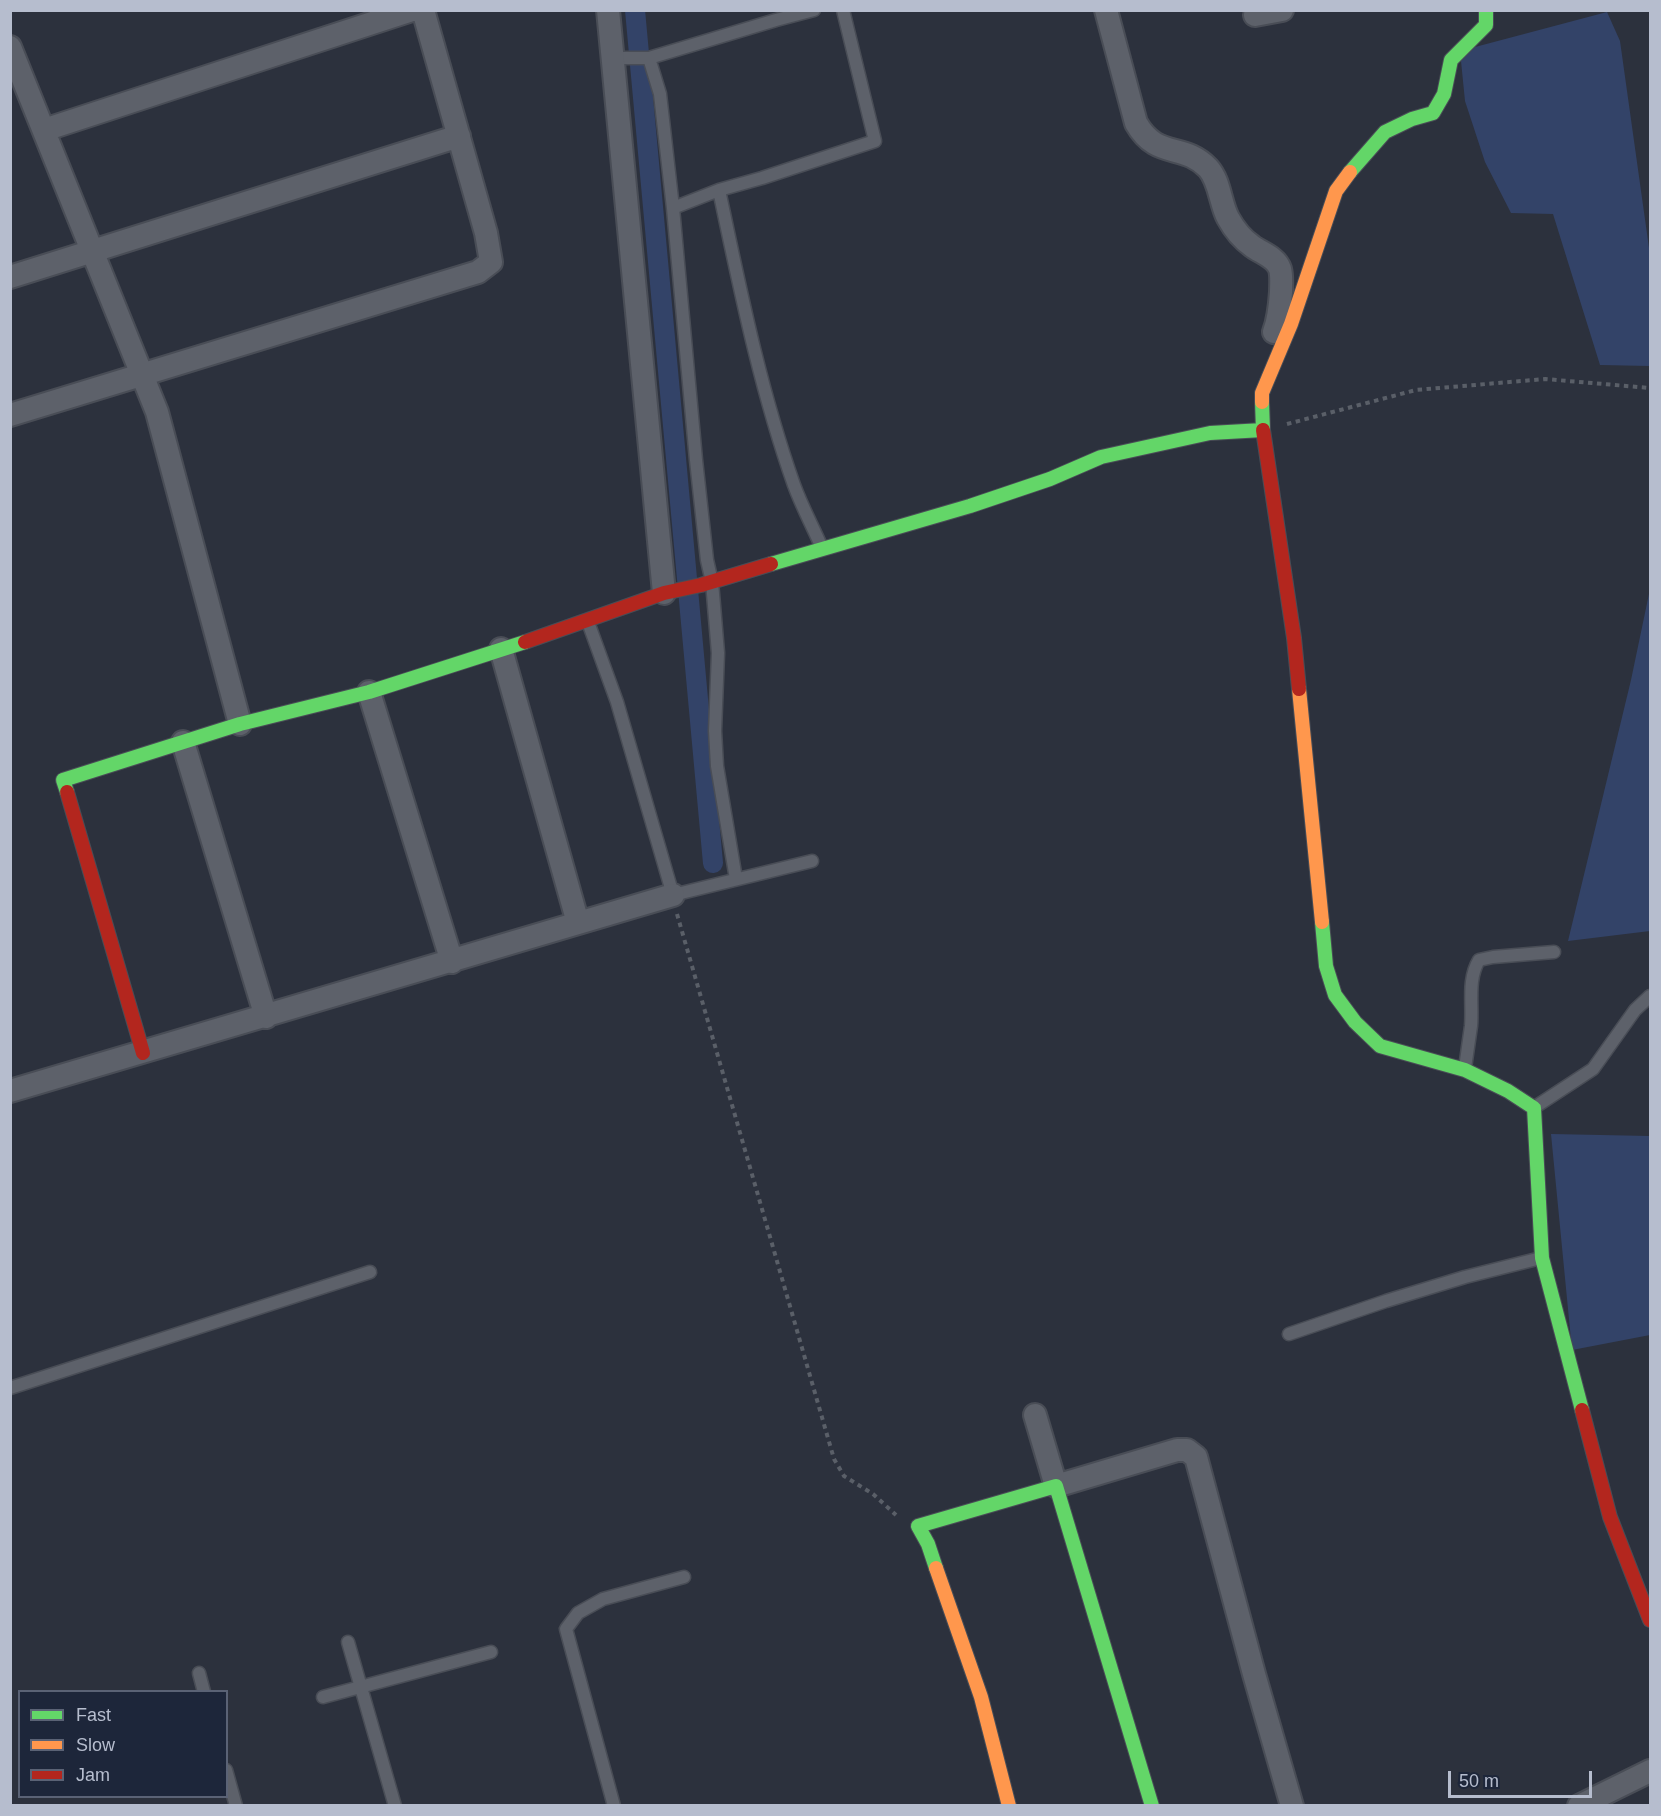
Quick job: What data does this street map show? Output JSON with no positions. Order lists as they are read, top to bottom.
{
  "legend": ["Fast", "Slow", "Jam"],
  "scale_bar": "50 m"
}
